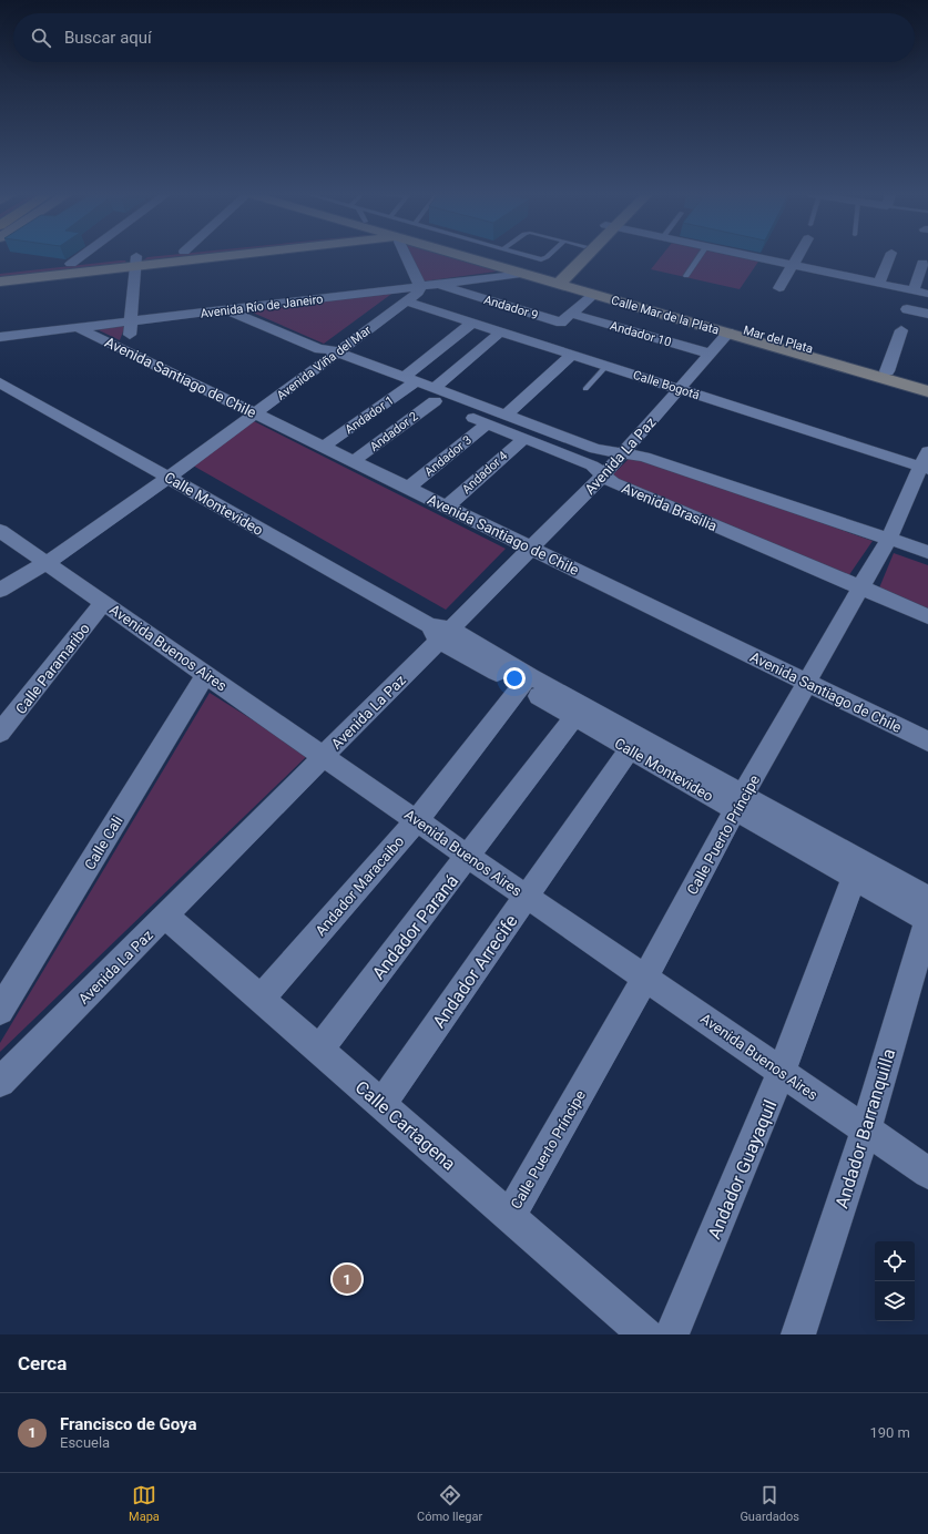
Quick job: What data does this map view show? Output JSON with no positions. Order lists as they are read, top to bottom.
{
  "streets": {
    "main road": ["Calle Mar de la Plata", "Mar del Plata"],
    "street": [
      "Avenida Río de Janeiro",
      "Andador 9",
      "Andador 10",
      "Avenida Viña del Mar",
      "Avenida Santiago de Chile",
      "Calle Bogotá",
      "Andador 1",
      "Andador 2",
      "Andador 3",
      "Avenida La Paz",
      "Andador 4",
      "Calle Montevideo",
      "Avenida Brasilia",
      "Avenida Buenos Aires",
      "Calle Paramaribo",
      "Calle Puerto Príncipe",
      "Calle Cali",
      "Andador Maracaibo",
      "Andador Paraná",
      "Andador Arrecife",
      "Calle Cartagena",
      "Andador Barranquilla",
      "Andador Guayaquil"
    ]
  },
  "crossings": [
    ["Avenida Río de Janeiro", "Andador 9"],
    ["Avenida Río de Janeiro", "Calle Mar de la Plata"],
    ["Avenida Río de Janeiro", "Avenida Viña del Mar"],
    ["Avenida Río de Janeiro", "Avenida Santiago de Chile"],
    ["Avenida Río de Janeiro", "Calle Bogotá"],
    ["Avenida Río de Janeiro", "Avenida Brasilia"],
    ["Andador 9", "Andador 10"],
    ["Calle Mar de la Plata", "Mar del Plata"],
    ["Calle Mar de la Plata", "Avenida La Paz"],
    ["Andador 10", "Avenida La Paz"],
    ["Avenida Viña del Mar", "Avenida Santiago de Chile"],
    ["Avenida Viña del Mar", "Calle Bogotá"],
    ["Avenida Viña del Mar", "Calle Montevideo"],
    ["Avenida Viña del Mar", "Avenida Brasilia"],
    ["Avenida Viña del Mar", "Avenida Buenos Aires"],
    ["Avenida Santiago de Chile", "Andador 1"],
    ["Avenida Santiago de Chile", "Andador 2"],
    ["Avenida Santiago de Chile", "Andador 3"],
    ["Avenida Santiago de Chile", "Avenida La Paz"],
    ["Avenida Santiago de Chile", "Andador 4"],
    ["Avenida Santiago de Chile", "Calle Puerto Príncipe"],
    ["Calle Bogotá", "Andador 1"],
    ["Calle Bogotá", "Andador 2"],
    ["Calle Bogotá", "Avenida La Paz"],
    ["Calle Bogotá", "Calle Puerto Príncipe"],
    ["Andador 1", "Avenida Brasilia"],
    ["Andador 2", "Avenida Brasilia"],
    ["Andador 3", "Avenida Brasilia"],
    ["Avenida La Paz", "Calle Montevideo"],
    ["Avenida La Paz", "Avenida Brasilia"],
    ["Avenida La Paz", "Avenida Buenos Aires"],
    ["Avenida La Paz", "Calle Cartagena"],
    ["Andador 4", "Avenida Brasilia"],
    ["Calle Montevideo", "Calle Puerto Príncipe"],
    ["Calle Montevideo", "Andador Maracaibo"],
    ["Calle Montevideo", "Andador Paraná"],
    ["Calle Montevideo", "Andador Arrecife"],
    ["Calle Montevideo", "Andador Barranquilla"],
    ["Calle Montevideo", "Andador Guayaquil"],
    ["Avenida Brasilia", "Calle Puerto Príncipe"],
    ["Avenida Buenos Aires", "Calle Paramaribo"],
    ["Avenida Buenos Aires", "Calle Puerto Príncipe"],
    ["Avenida Buenos Aires", "Calle Cali"],
    ["Avenida Buenos Aires", "Andador Maracaibo"],
    ["Avenida Buenos Aires", "Andador Paraná"],
    ["Avenida Buenos Aires", "Andador Arrecife"],
    ["Avenida Buenos Aires", "Andador Barranquilla"],
    ["Avenida Buenos Aires", "Andador Guayaquil"],
    ["Calle Puerto Príncipe", "Calle Cartagena"],
    ["Andador Maracaibo", "Calle Cartagena"],
    ["Andador Paraná", "Calle Cartagena"],
    ["Andador Arrecife", "Calle Cartagena"]
  ],
  "page": {
    "search": "Buscar aquí",
    "pins": "1",
    "heading": "Cerca",
    "list": [
      {
        "mark": "1",
        "name": "Francisco de Goya",
        "note": "Escuela",
        "value": "190 m"
      }
    ],
    "nav": ["Mapa", "Cómo llegar", "Guardados"]
  }
}
